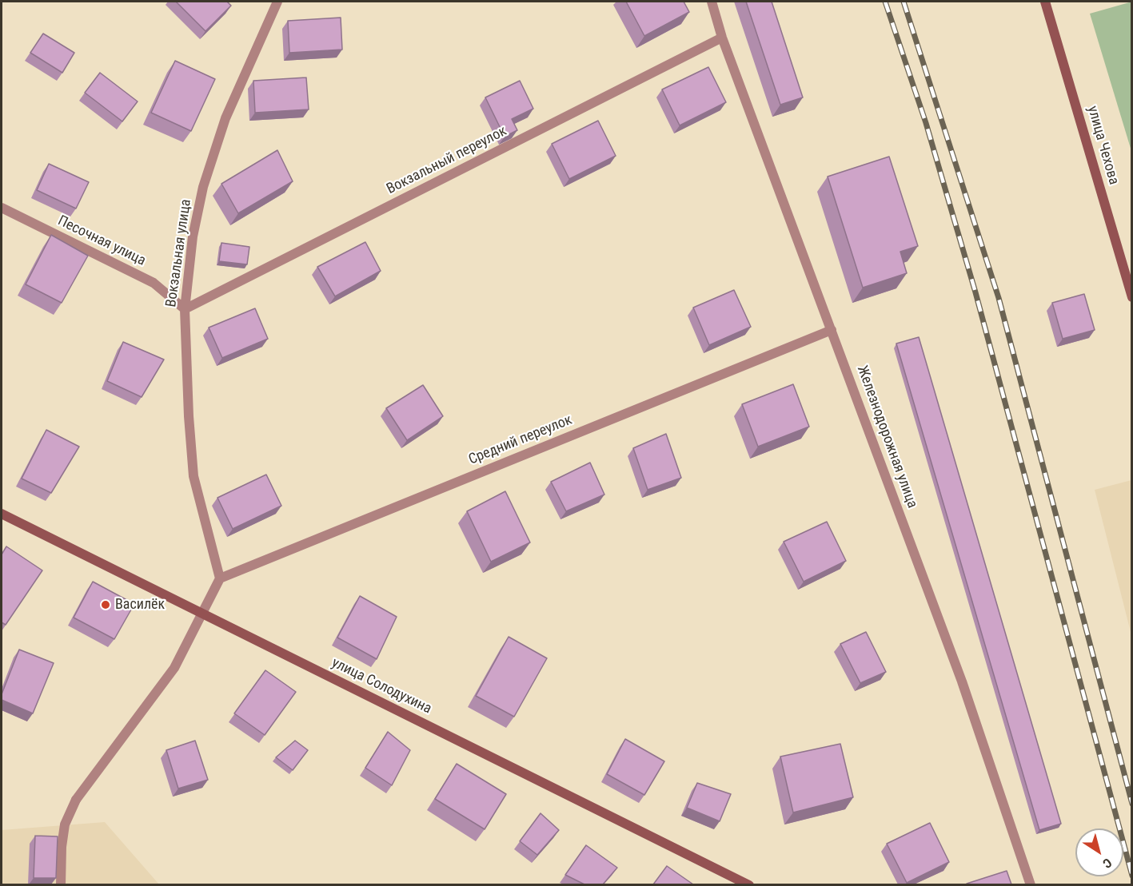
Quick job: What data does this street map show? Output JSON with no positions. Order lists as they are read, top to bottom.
{
  "streets": {
    "street": [
      "улица Чехова",
      "Вокзальный переулок",
      "Песочная улица",
      "Вокзальная улица",
      "Железнодорожная улица",
      "Средний переулок",
      "улица Солодухина"
    ]
  },
  "crossings": [
    ["Вокзальный переулок", "Песочная улица"],
    ["Вокзальный переулок", "Вокзальная улица"],
    ["Вокзальный переулок", "Железнодорожная улица"],
    ["Песочная улица", "Вокзальная улица"],
    ["Вокзальная улица", "Средний переулок"],
    ["Железнодорожная улица", "Средний переулок"]
  ],
  "places": ["Василёк"],
  "north": "bottom right"
}
